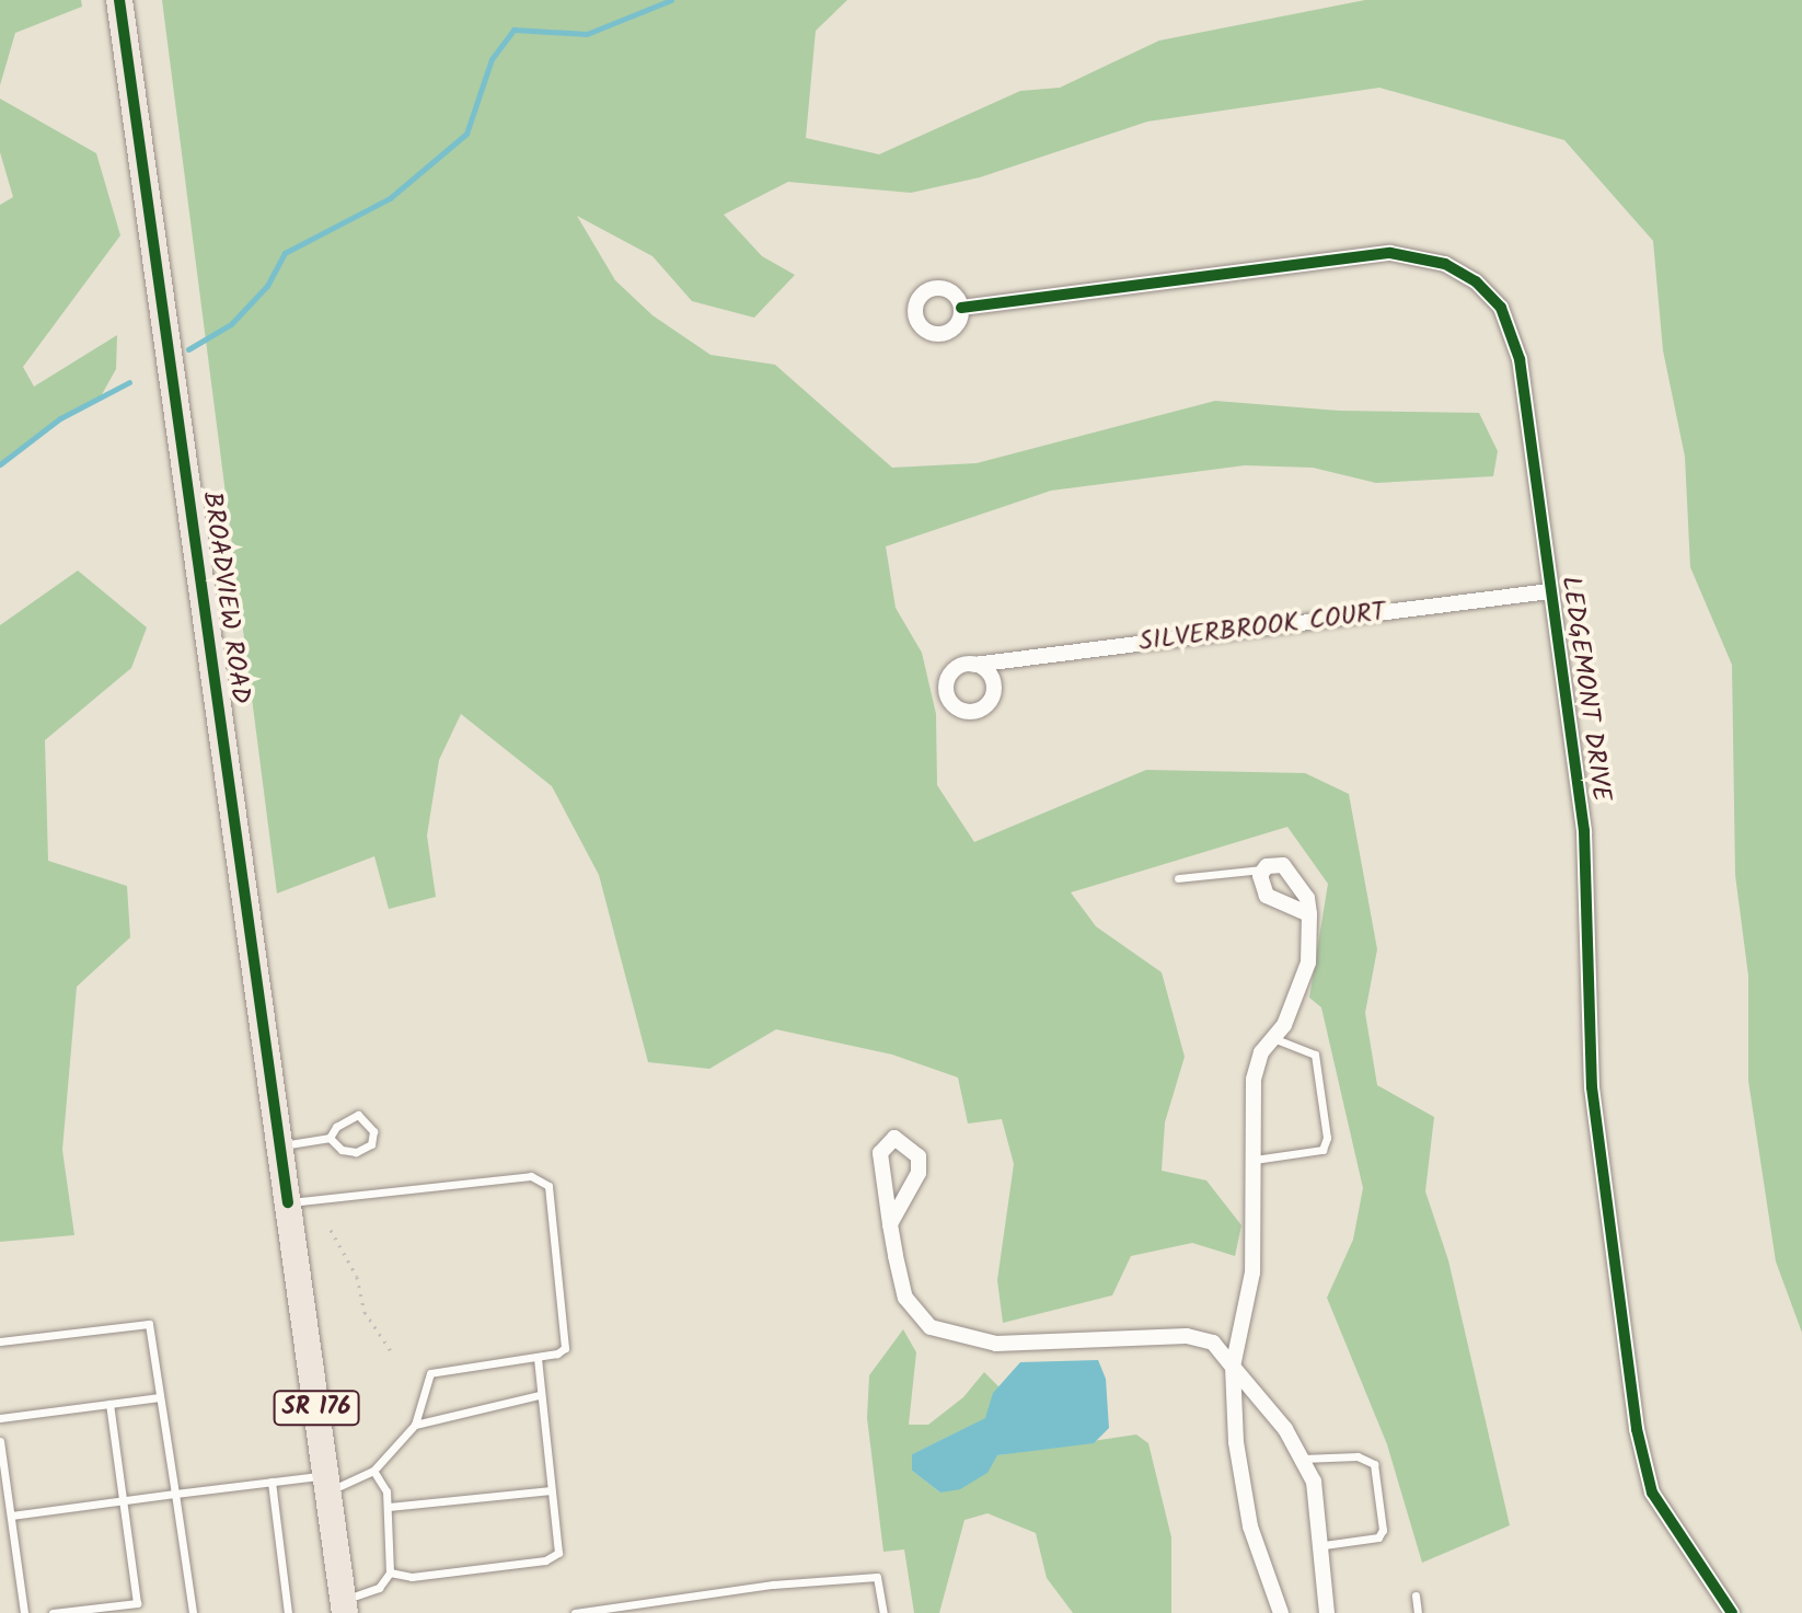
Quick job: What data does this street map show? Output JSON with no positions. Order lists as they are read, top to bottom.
{
  "streets": {
    "main road": ["BROADVIEW ROAD", "SR 176"],
    "street": ["SILVERBROOK COURT", "LEDGEMONT DRIVE"]
  },
  "crossings": [
    ["SILVERBROOK COURT", "LEDGEMONT DRIVE"]
  ]
}
